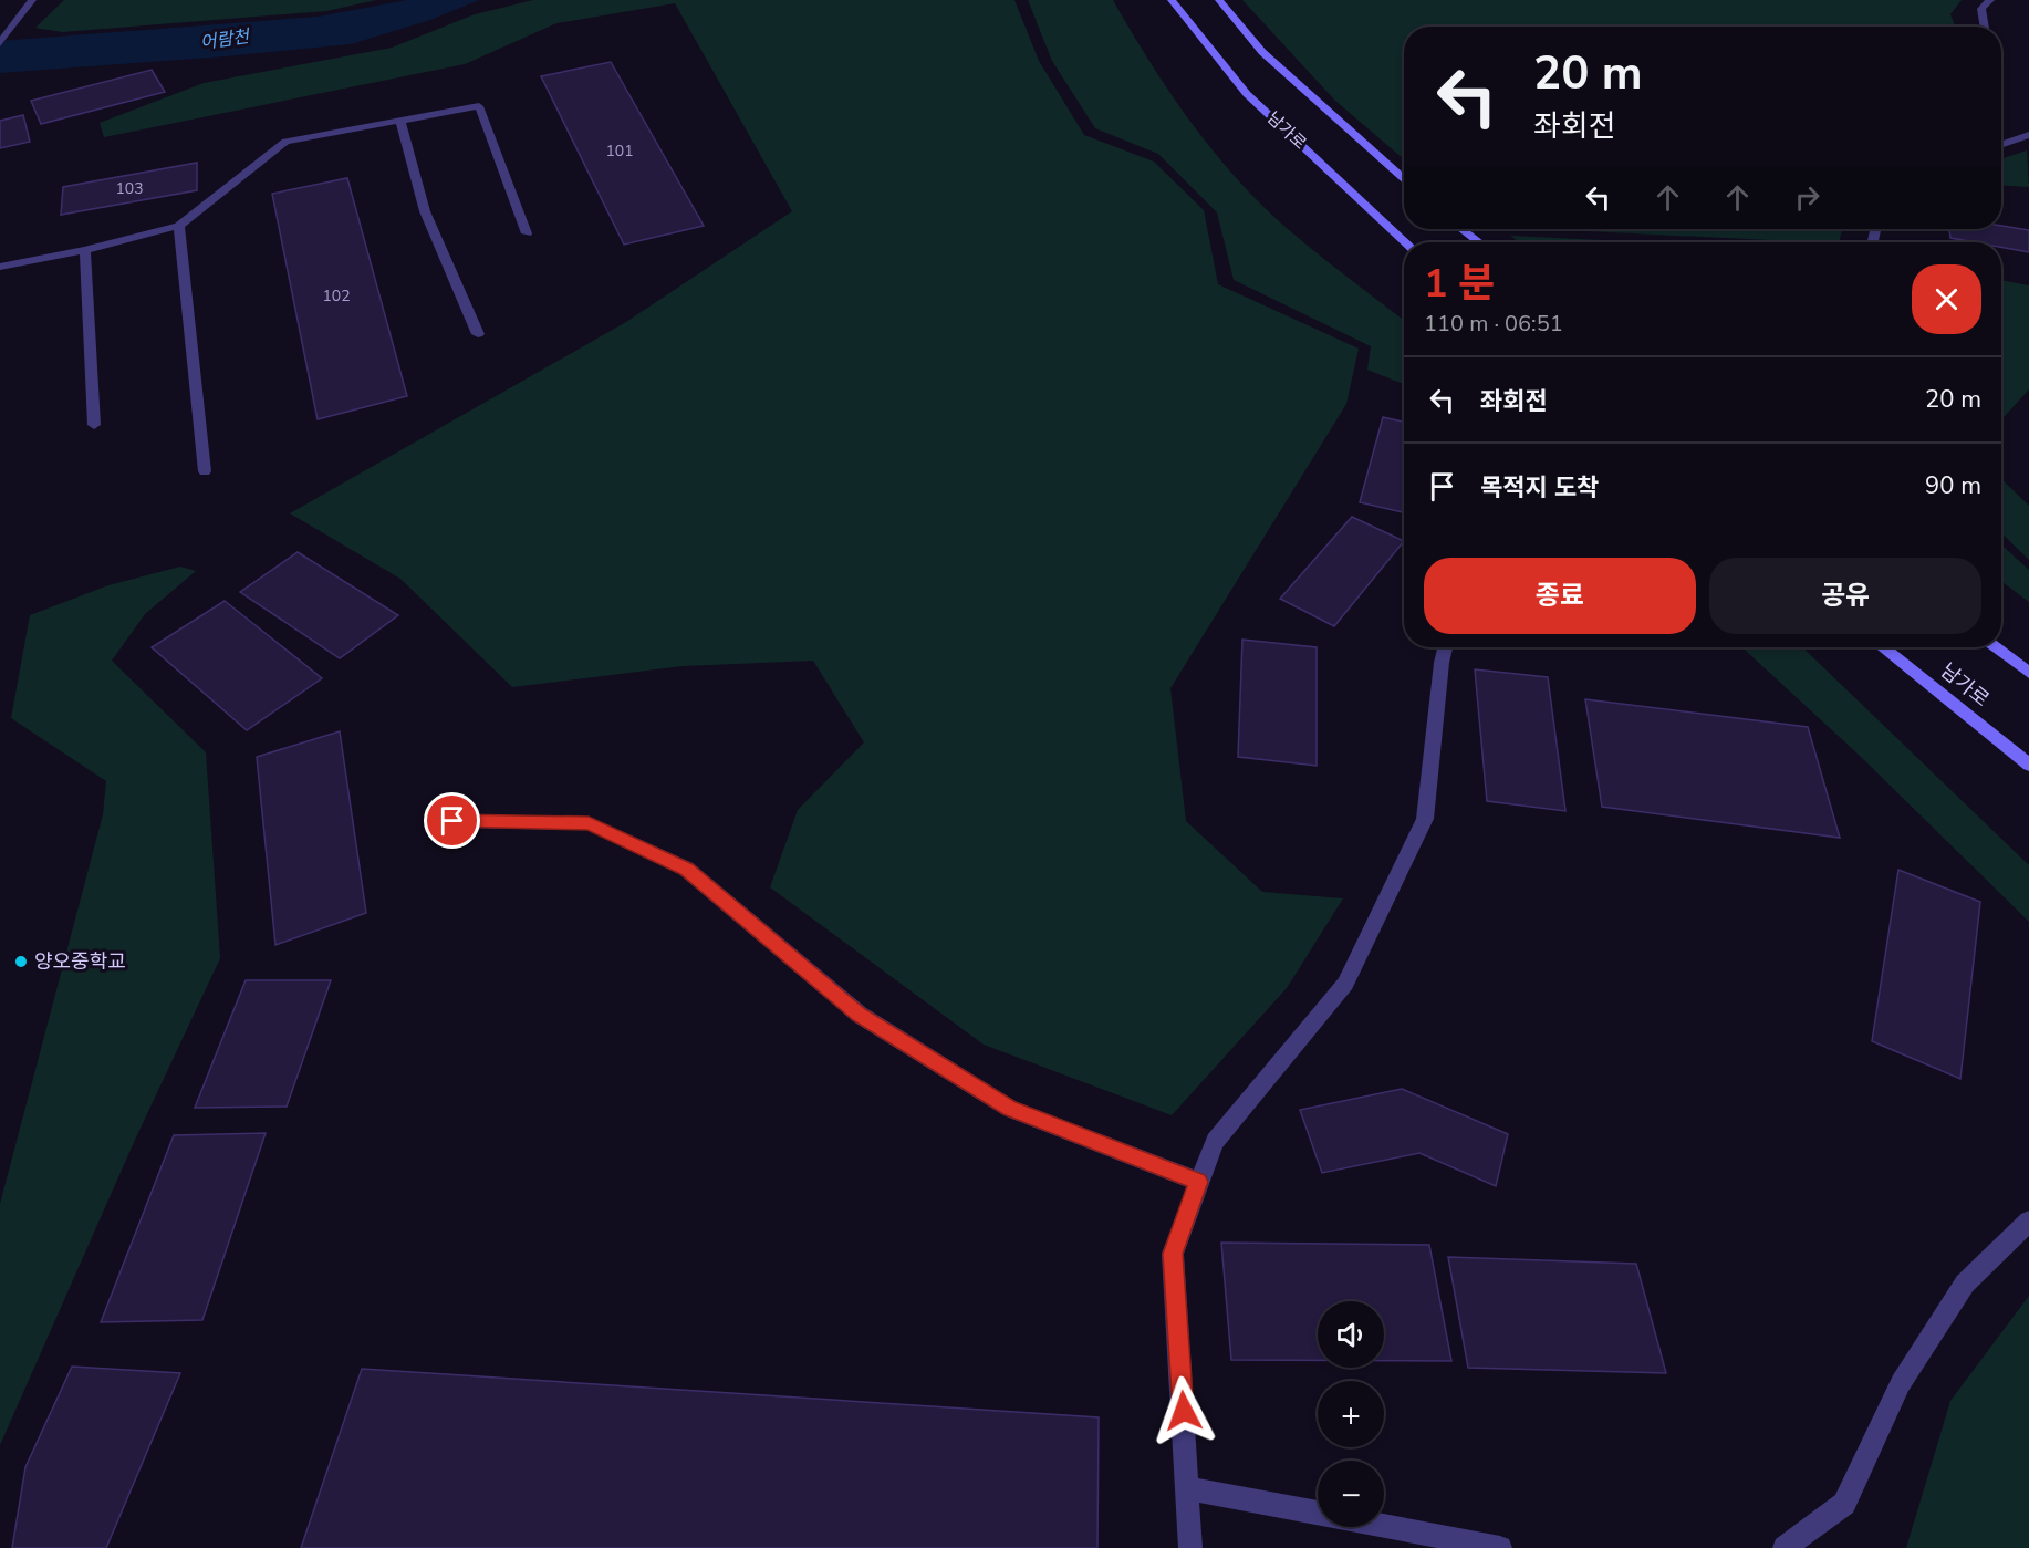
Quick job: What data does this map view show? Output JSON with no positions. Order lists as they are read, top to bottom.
{
  "streets": {
    "main road": ["남가로"]
  },
  "water": ["어람천"],
  "places": ["양오중학교"],
  "house_numbers": ["101", "103", "102"],
  "page": {
    "turn": ["20 m", "좌회전"],
    "heading": ["1 분", "110 m · 06:51"],
    "list": [
      {
        "name": "좌회전",
        "value": "20 m"
      },
      {
        "name": "목적지 도착",
        "value": "90 m"
      }
    ],
    "buttons": ["종료", "공유"],
    "map_buttons": ["+", "−"]
  }
}
